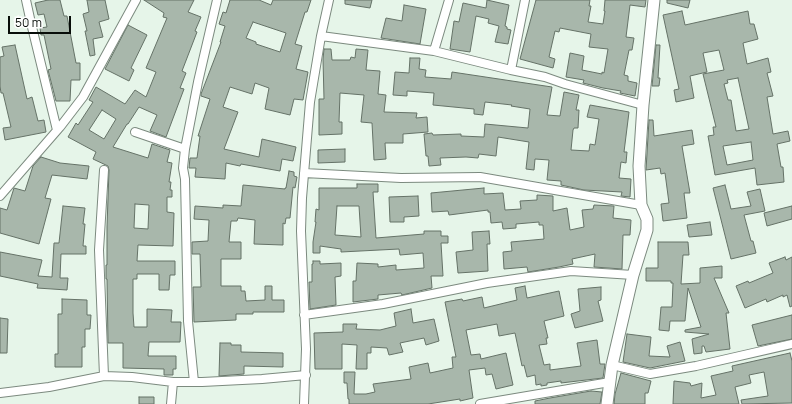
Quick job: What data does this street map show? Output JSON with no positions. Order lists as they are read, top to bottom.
{
  "scale_bar": "50 m"
}
